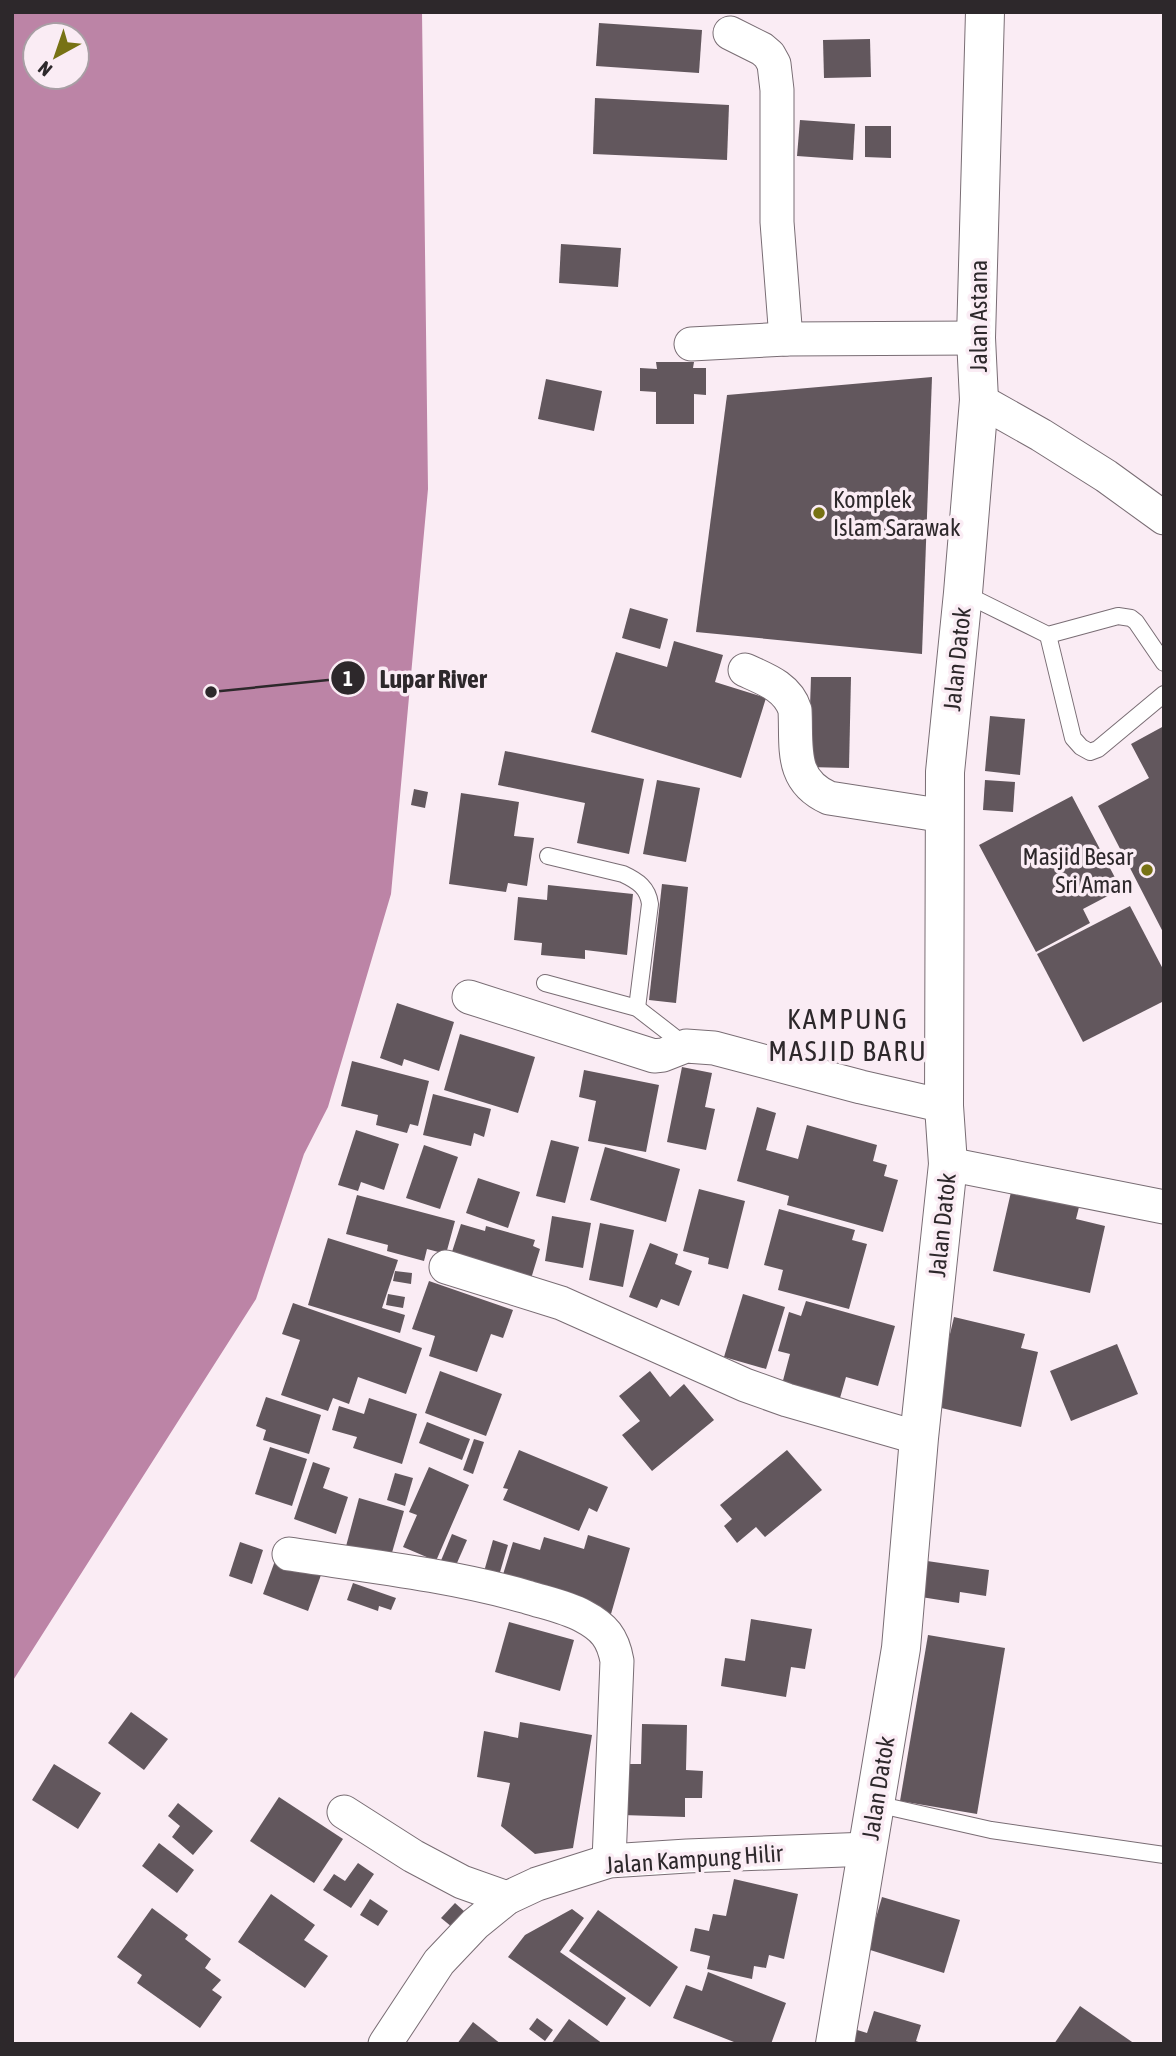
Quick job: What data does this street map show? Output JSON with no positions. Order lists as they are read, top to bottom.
{
  "streets": {
    "main road": ["Jalan Astana", "Jalan Datok"],
    "street": ["Jalan Kampung Hilir"]
  },
  "crossings": [
    ["Jalan Astana", "Jalan Datok"],
    ["Jalan Datok", "Jalan Kampung Hilir"]
  ],
  "districts": ["KAMPUNG MASJID BARU"],
  "places": ["Komplek Islam Sarawak", "Lupar River", "Masjid Besar Sri Aman"],
  "north": "bottom left"
}
